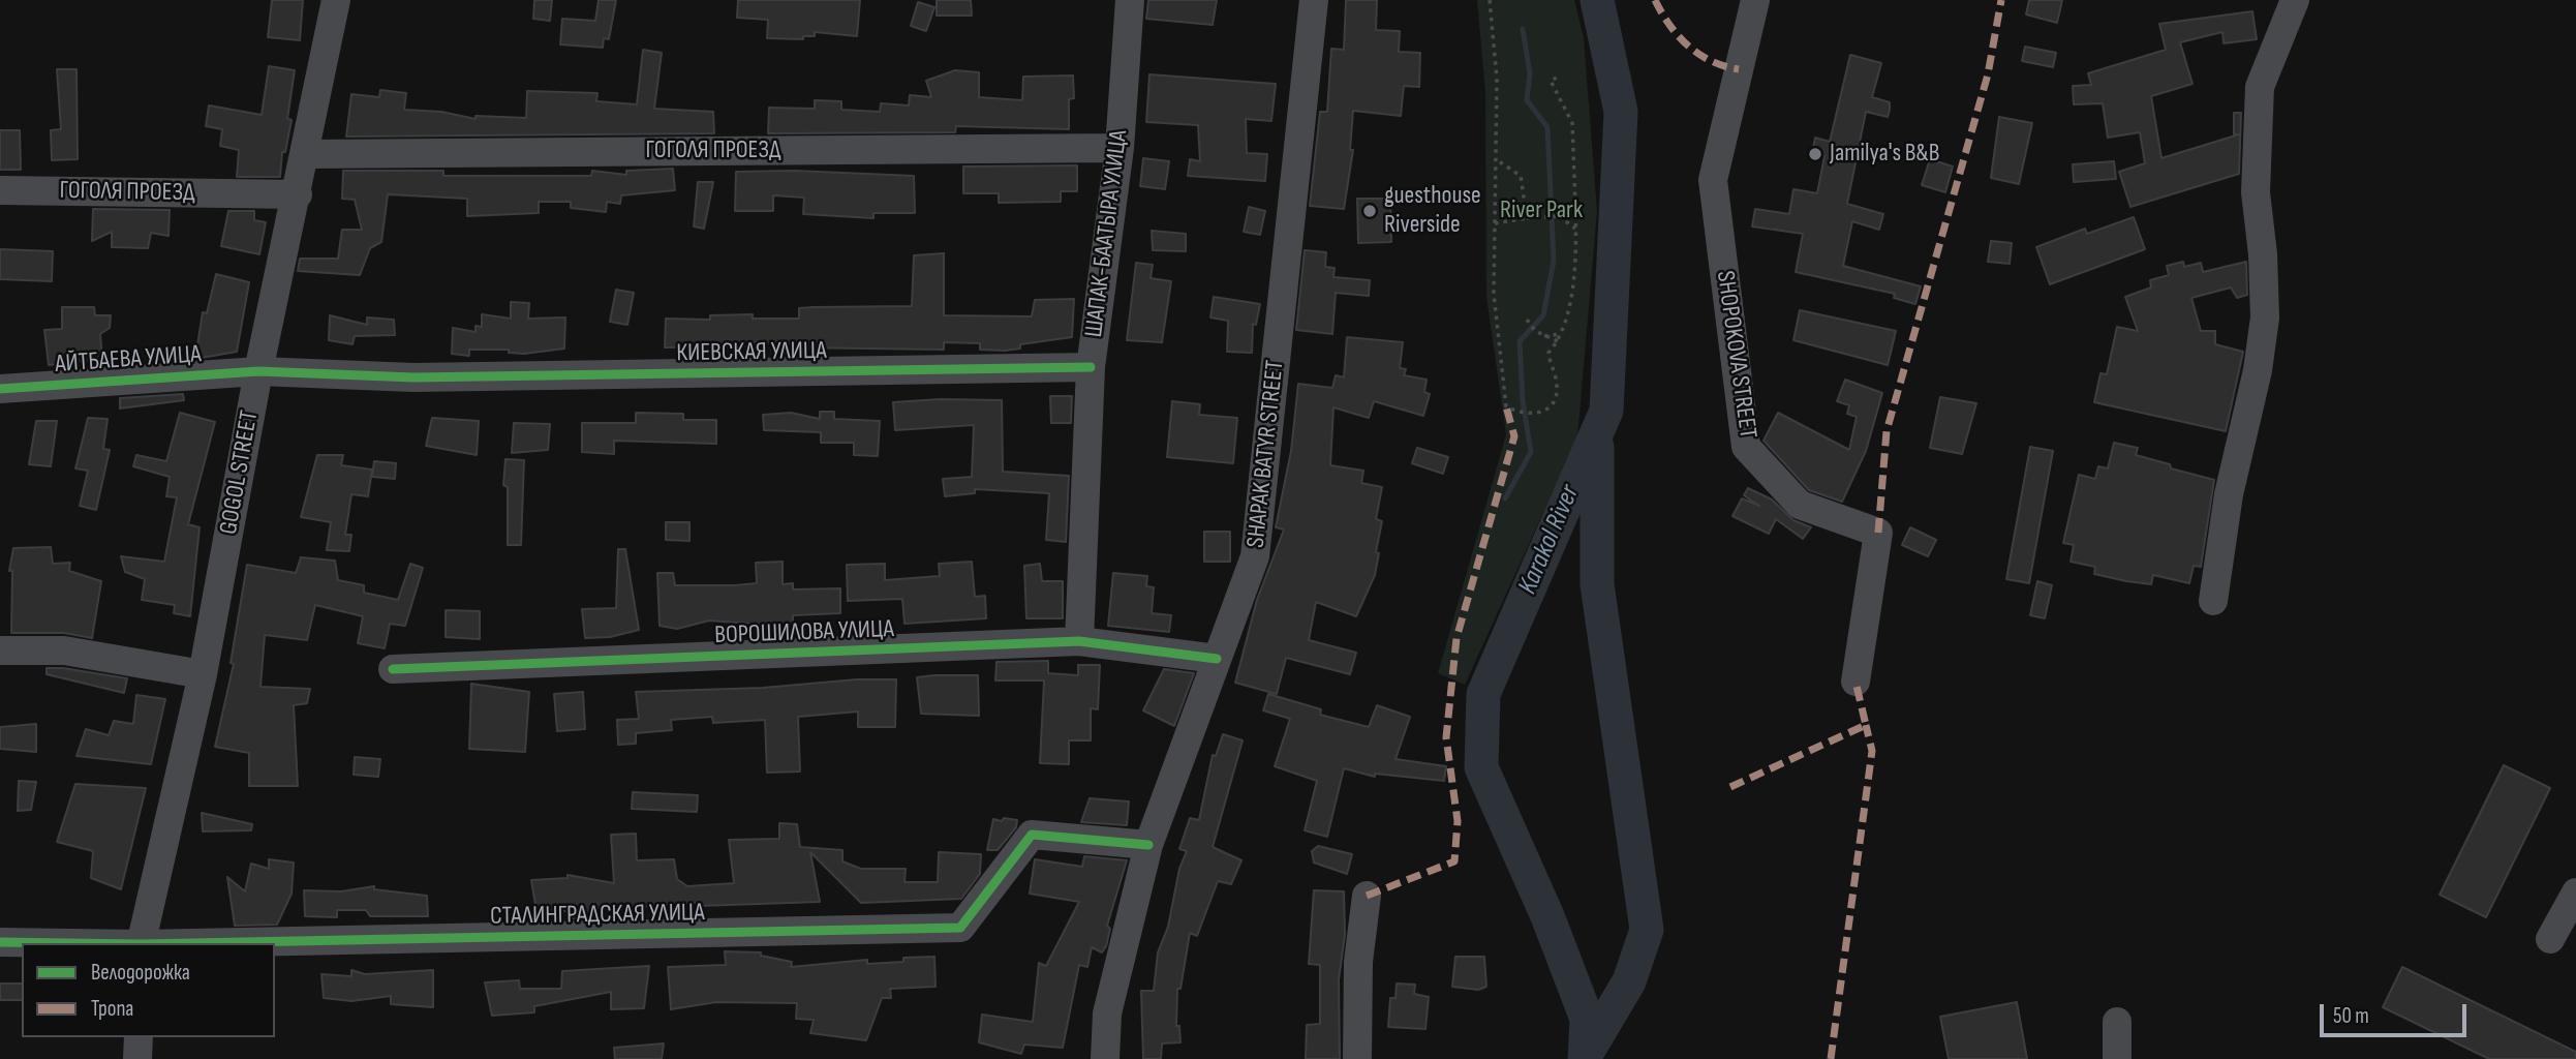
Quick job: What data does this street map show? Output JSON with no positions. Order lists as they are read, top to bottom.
{
  "streets": {
    "street": [
      "ГОГОЛЯ ПРОЕЗД",
      "ШАПАК-БААТЫРА УЛИЦА",
      "КИЕВСКАЯ УЛИЦА",
      "SHOPOKOVA STREET",
      "АЙТБАЕВА УЛИЦА",
      "SHAPAK BATYR STREET",
      "GOGOL STREET",
      "ВОРОШИЛОВА УЛИЦА",
      "СТАЛИНГРАДСКАЯ УЛИЦА"
    ]
  },
  "crossings": [
    ["ГОГОЛЯ ПРОЕЗД", "ШАПАК-БААТЫРА УЛИЦА"],
    ["ГОГОЛЯ ПРОЕЗД", "GOGOL STREET"],
    ["ШАПАК-БААТЫРА УЛИЦА", "КИЕВСКАЯ УЛИЦА"],
    ["ШАПАК-БААТЫРА УЛИЦА", "ВОРОШИЛОВА УЛИЦА"],
    ["КИЕВСКАЯ УЛИЦА", "АЙТБАЕВА УЛИЦА"],
    ["КИЕВСКАЯ УЛИЦА", "GOGOL STREET"],
    ["АЙТБАЕВА УЛИЦА", "GOGOL STREET"],
    ["SHAPAK BATYR STREET", "ВОРОШИЛОВА УЛИЦА"],
    ["SHAPAK BATYR STREET", "СТАЛИНГРАДСКАЯ УЛИЦА"]
  ],
  "water": ["Karakol River"],
  "parks": ["River Park"],
  "places": ["Jamilya's B&B", "guesthouse Riverside"],
  "legend": ["Велодорожка", "Тропа"],
  "scale_bar": "50 m"
}
